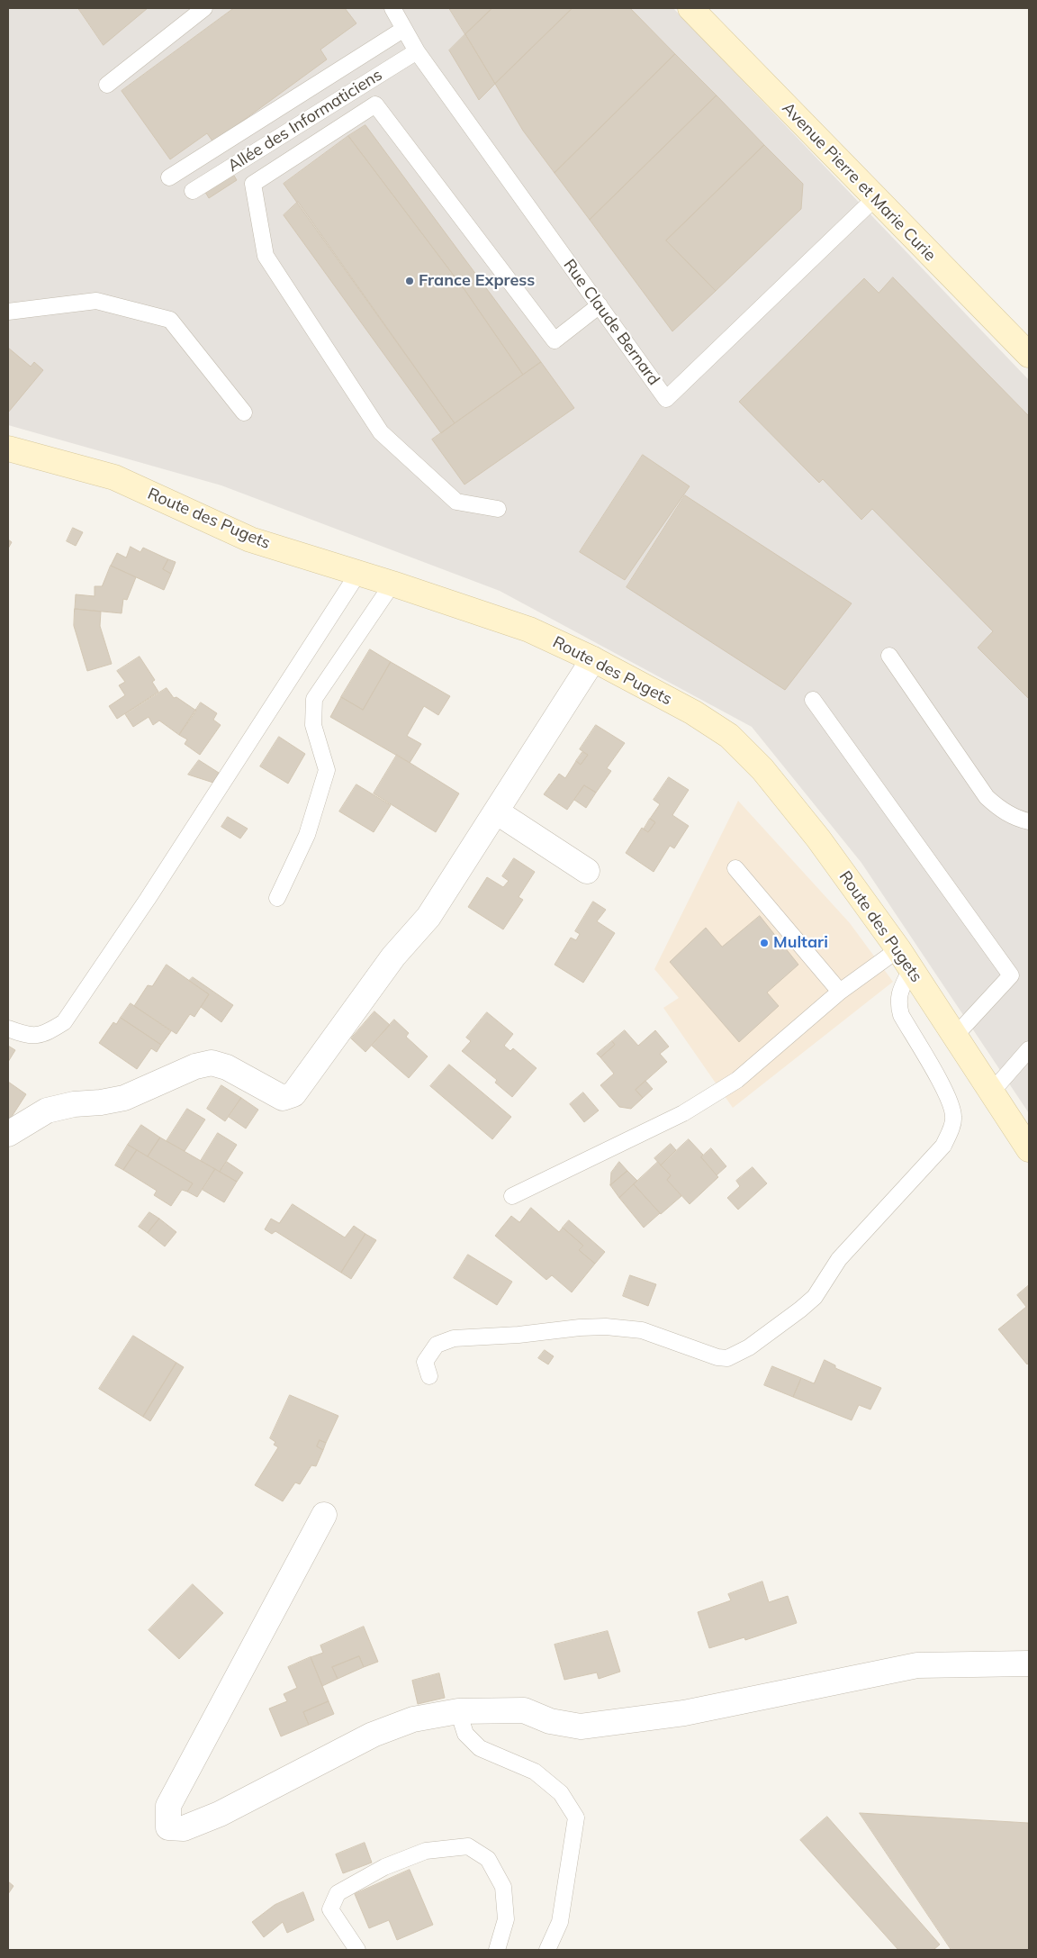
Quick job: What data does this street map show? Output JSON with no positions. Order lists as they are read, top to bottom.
{
  "streets": {
    "main road": ["Avenue Pierre et Marie Curie", "Route des Pugets"],
    "lane": ["Allée des Informaticiens", "Rue Claude Bernard"]
  },
  "crossings": [
    ["Allée des Informaticiens", "Rue Claude Bernard"],
    ["Avenue Pierre et Marie Curie", "Rue Claude Bernard"]
  ],
  "places": ["France Express", "Multari"]
}
